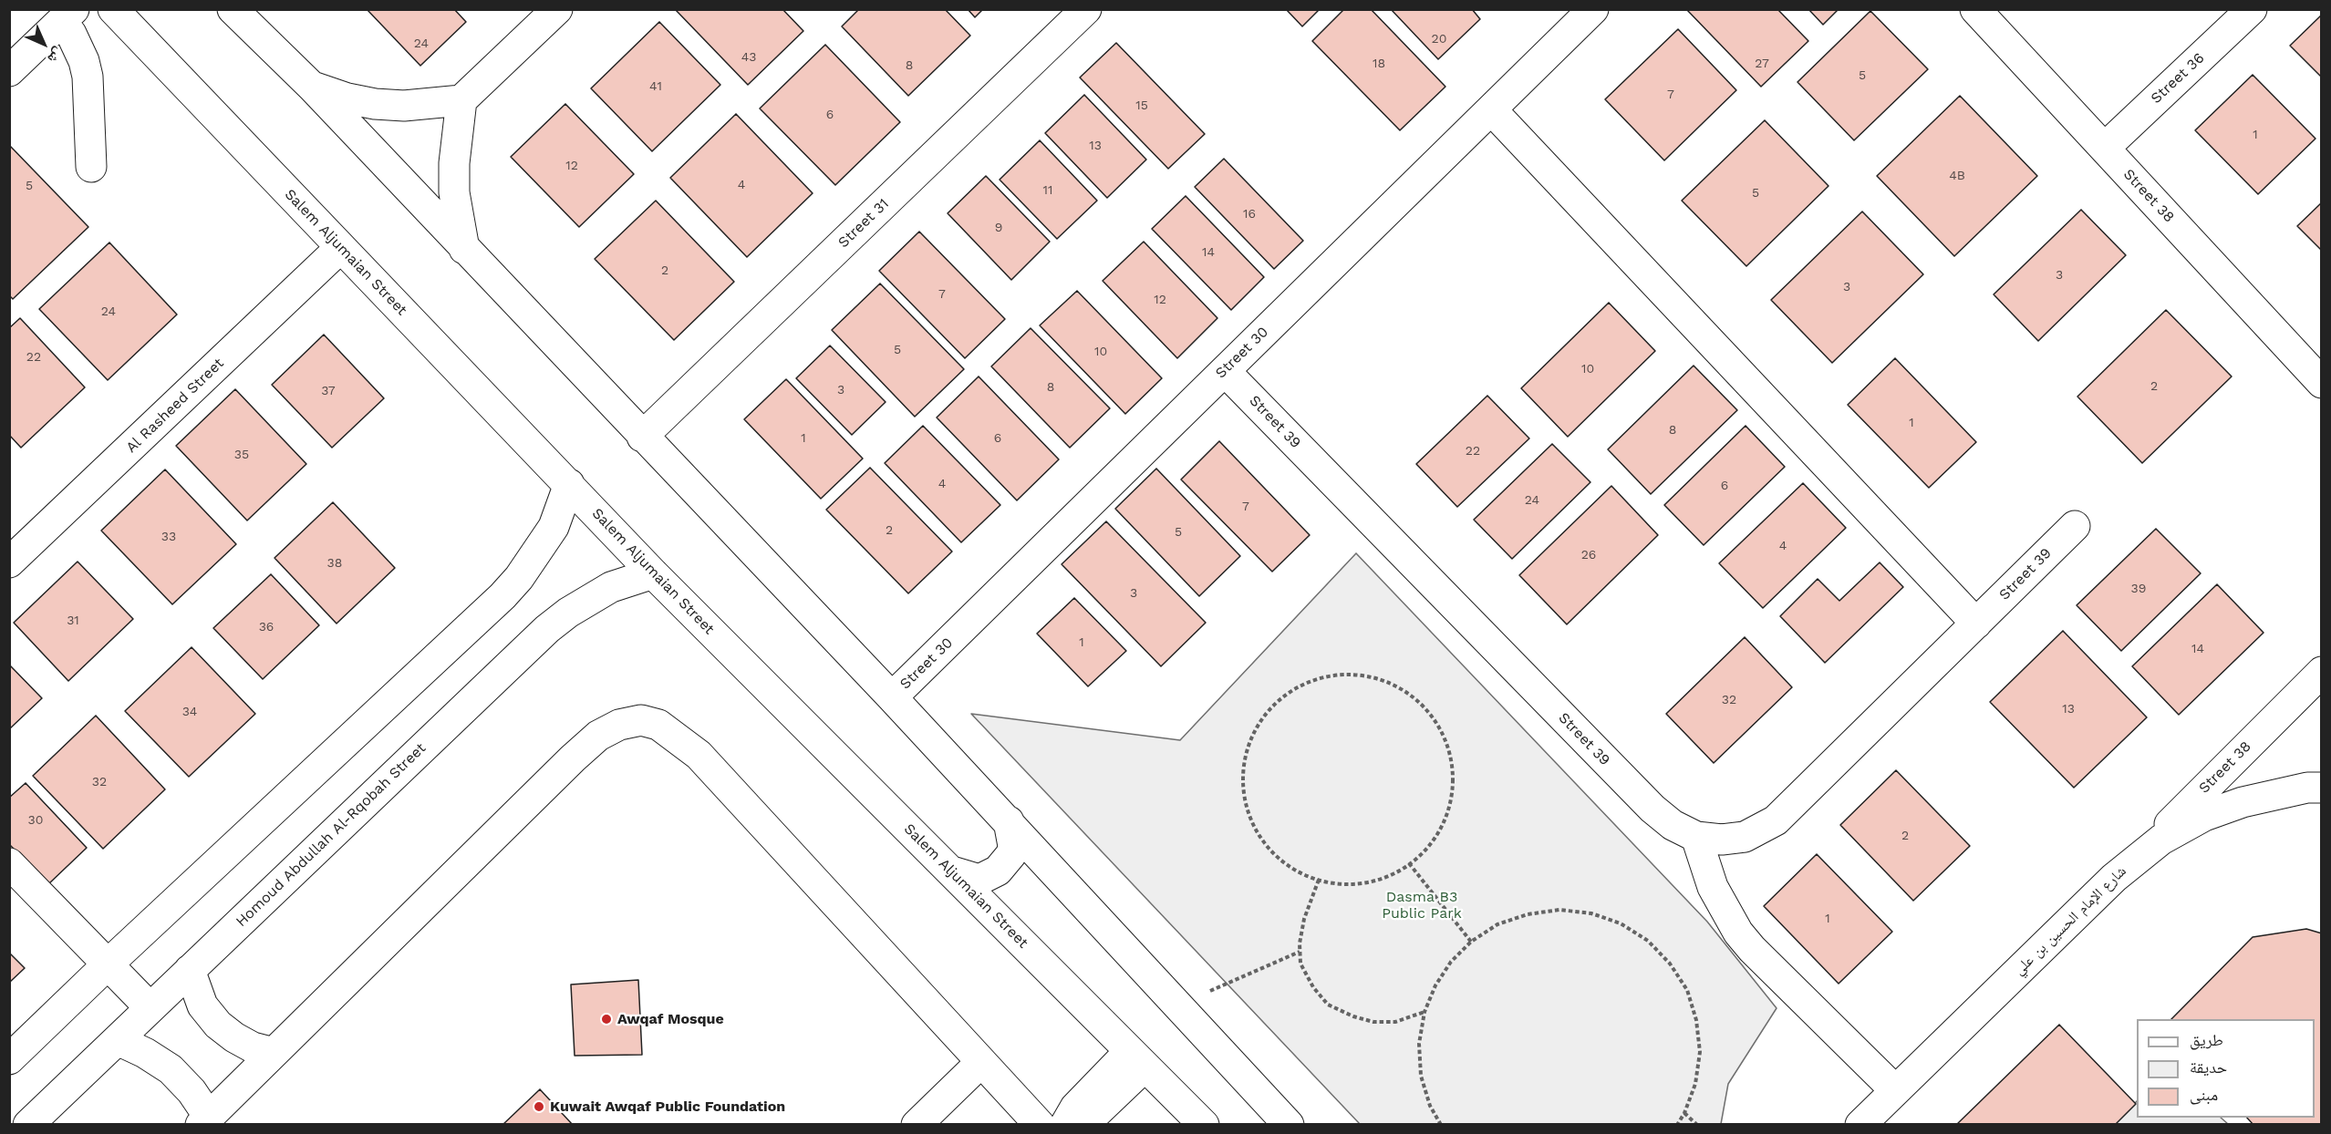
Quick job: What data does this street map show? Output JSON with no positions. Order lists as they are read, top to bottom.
{
  "streets": {
    "street": [
      "Street 36",
      "Street 38",
      "Street 31",
      "Salem Aljumaian Street",
      "Street 30",
      "Al Rasheed Street",
      "Street 39",
      "Homoud Abdullah Al-Rqobah Street",
      "شارع الإمام الحسين بن علي"
    ]
  },
  "crossings": [
    ["Street 36", "Street 38"],
    ["Street 38", "شارع الإمام الحسين بن علي"],
    ["Salem Aljumaian Street", "Al Rasheed Street"],
    ["Salem Aljumaian Street", "Homoud Abdullah Al-Rqobah Street"],
    ["Street 30", "Street 39"]
  ],
  "parks": ["Dasma B3 Public Park"],
  "places": ["Awqaf Mosque", "Kuwait Awqaf Public Foundation"],
  "house_numbers": [
    "20",
    "24",
    "43",
    "18",
    "27",
    "8",
    "5",
    "41",
    "7",
    "15",
    "6",
    "1",
    "13",
    "12",
    "4B",
    "4",
    "5",
    "11",
    "5",
    "16",
    "9",
    "14",
    "2",
    "3",
    "3",
    "7",
    "12",
    "24",
    "5",
    "10",
    "22",
    "10",
    "2",
    "8",
    "3",
    "37",
    "1",
    "8",
    "1",
    "6",
    "22",
    "35",
    "4",
    "6",
    "24",
    "7",
    "2",
    "5",
    "33",
    "4",
    "26",
    "38",
    "39",
    "3",
    "31",
    "36",
    "1",
    "14",
    "32",
    "13",
    "34",
    "32",
    "30",
    "2",
    "1"
  ],
  "legend": ["طريق", "حديقة", "مبنى"],
  "north": "bottom right"
}
